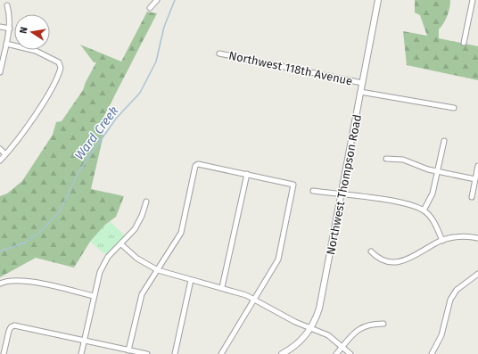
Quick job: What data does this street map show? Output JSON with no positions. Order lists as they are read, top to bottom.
{
  "streets": {
    "street": ["Northwest 118th Avenue", "Northwest Thompson Road"]
  },
  "crossings": [
    ["Northwest 118th Avenue", "Northwest Thompson Road"]
  ],
  "water": ["Ward Creek"],
  "north": "left"
}
